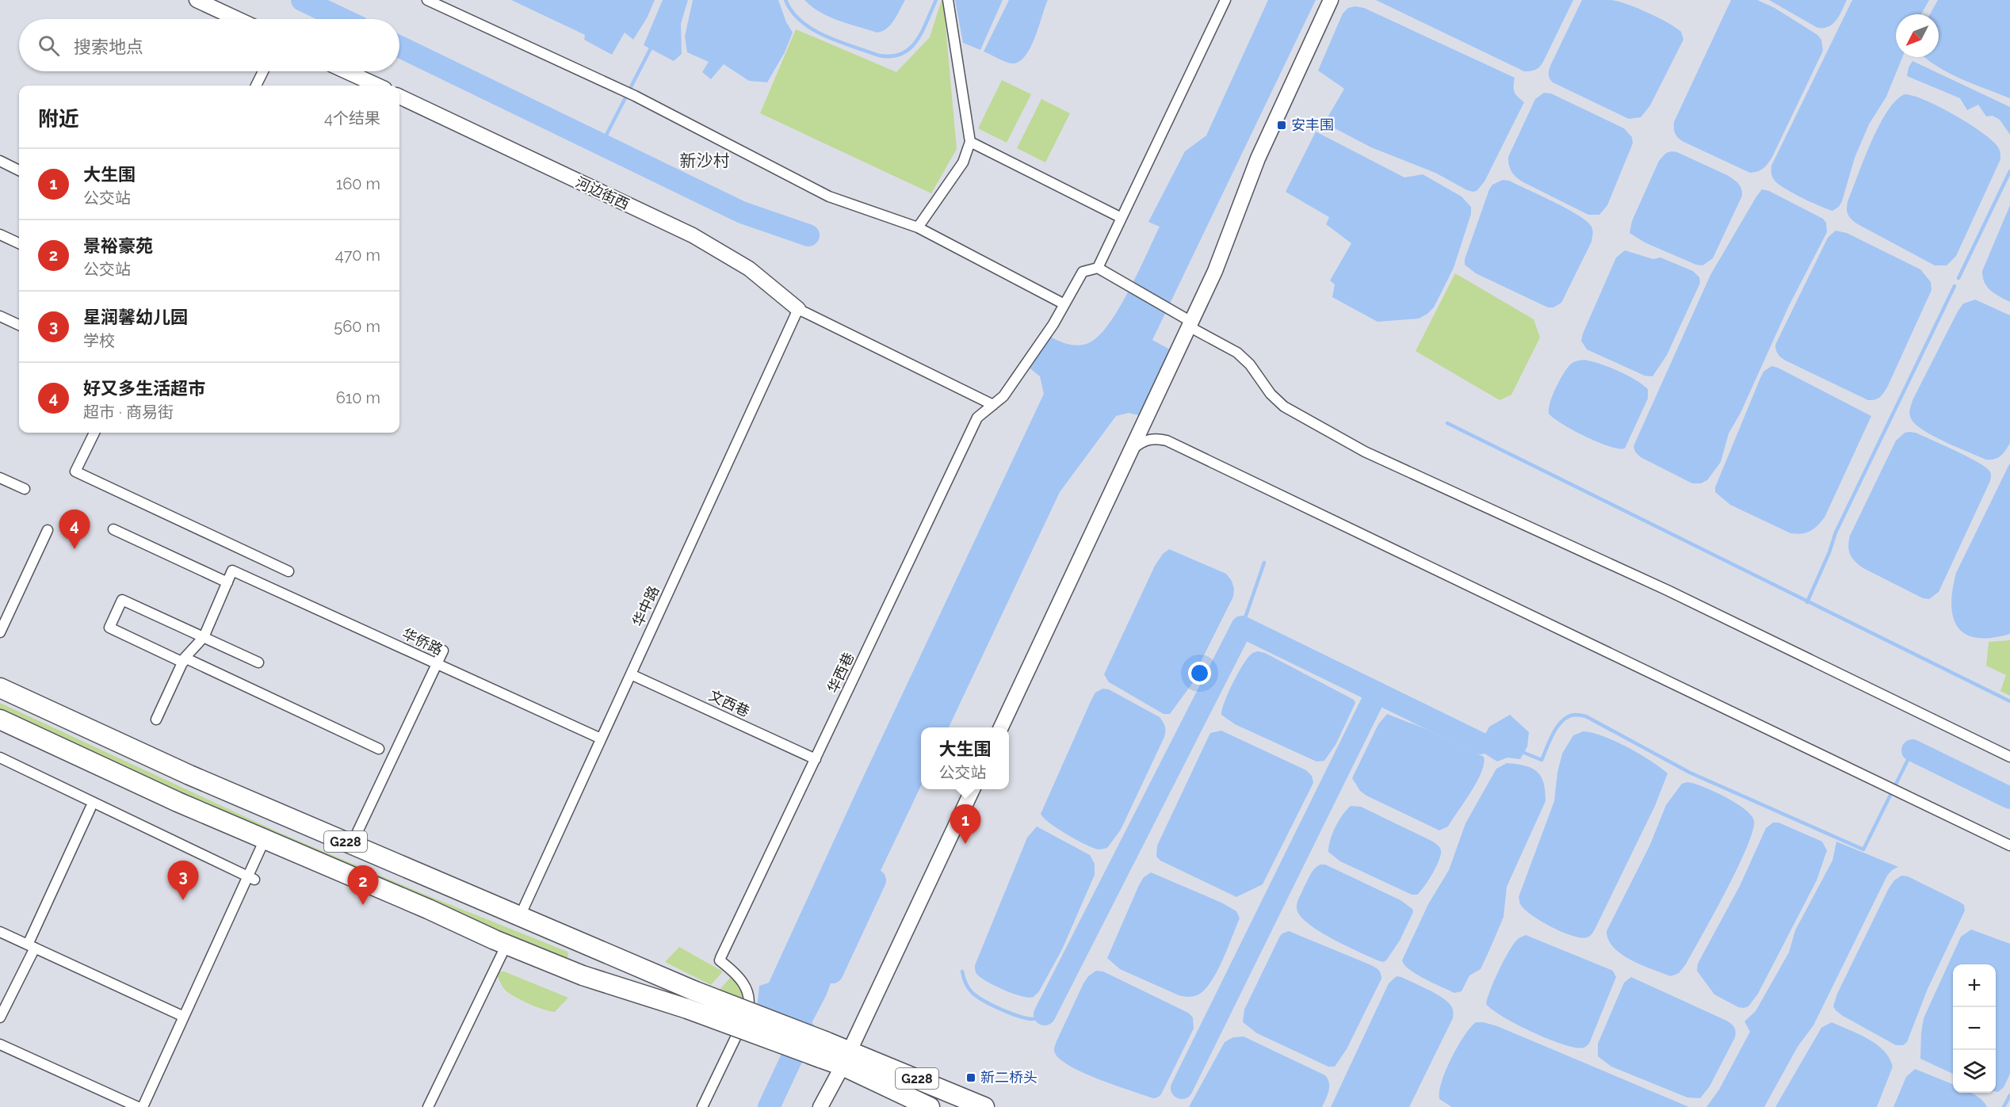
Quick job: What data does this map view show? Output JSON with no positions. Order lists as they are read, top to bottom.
{
  "streets": {
    "highway": ["G228"],
    "street": [
      "河边街西",
      "华中路",
      "华侨路",
      "华西巷",
      "文西巷"
    ]
  },
  "crossings": [
    ["河边街西", "华中路"],
    ["华中路", "华侨路"],
    ["华中路", "文西巷"],
    ["华中路", "G228"],
    ["华西巷", "文西巷"]
  ],
  "districts": ["新沙村"],
  "places": {
    "transit": ["安丰围", "新二桥头"]
  },
  "north": "bottom left",
  "page": {
    "search": "搜索地点",
    "heading": ["附近", "4个结果"],
    "list": [
      {
        "mark": "1",
        "name": "大生围",
        "note": "公交站",
        "value": "160 m"
      },
      {
        "mark": "2",
        "name": "景裕豪苑",
        "note": "公交站",
        "value": "470 m"
      },
      {
        "mark": "3",
        "name": "星润馨幼儿园",
        "note": "学校",
        "value": "560 m"
      },
      {
        "mark": "4",
        "name": "好又多生活超市",
        "note": "超市 · 商易街",
        "value": "610 m"
      }
    ],
    "pins": [
      "4",
      "1",
      "3",
      "2"
    ],
    "popup": ["大生围", "公交站"],
    "map_buttons": ["+", "−"]
  }
}
